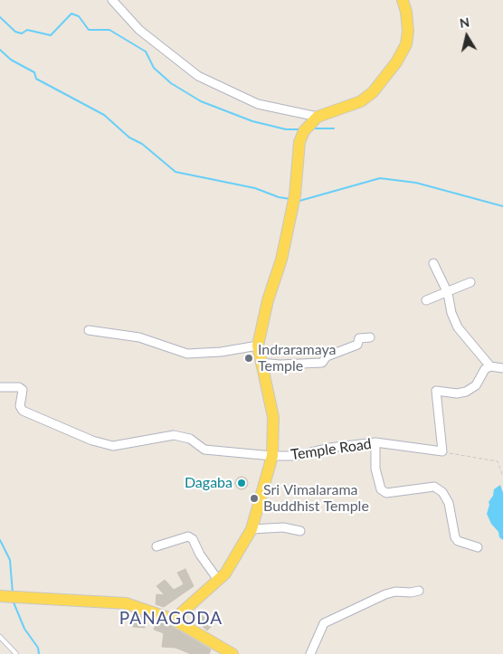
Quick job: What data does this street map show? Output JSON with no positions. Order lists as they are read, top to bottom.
{
  "streets": {
    "street": ["Temple Road"]
  },
  "districts": ["PANAGODA"],
  "places": ["Indraramaya Temple", "Dagaba", "Sri Vimalarama Buddhist Temple"],
  "north": "top"
}
